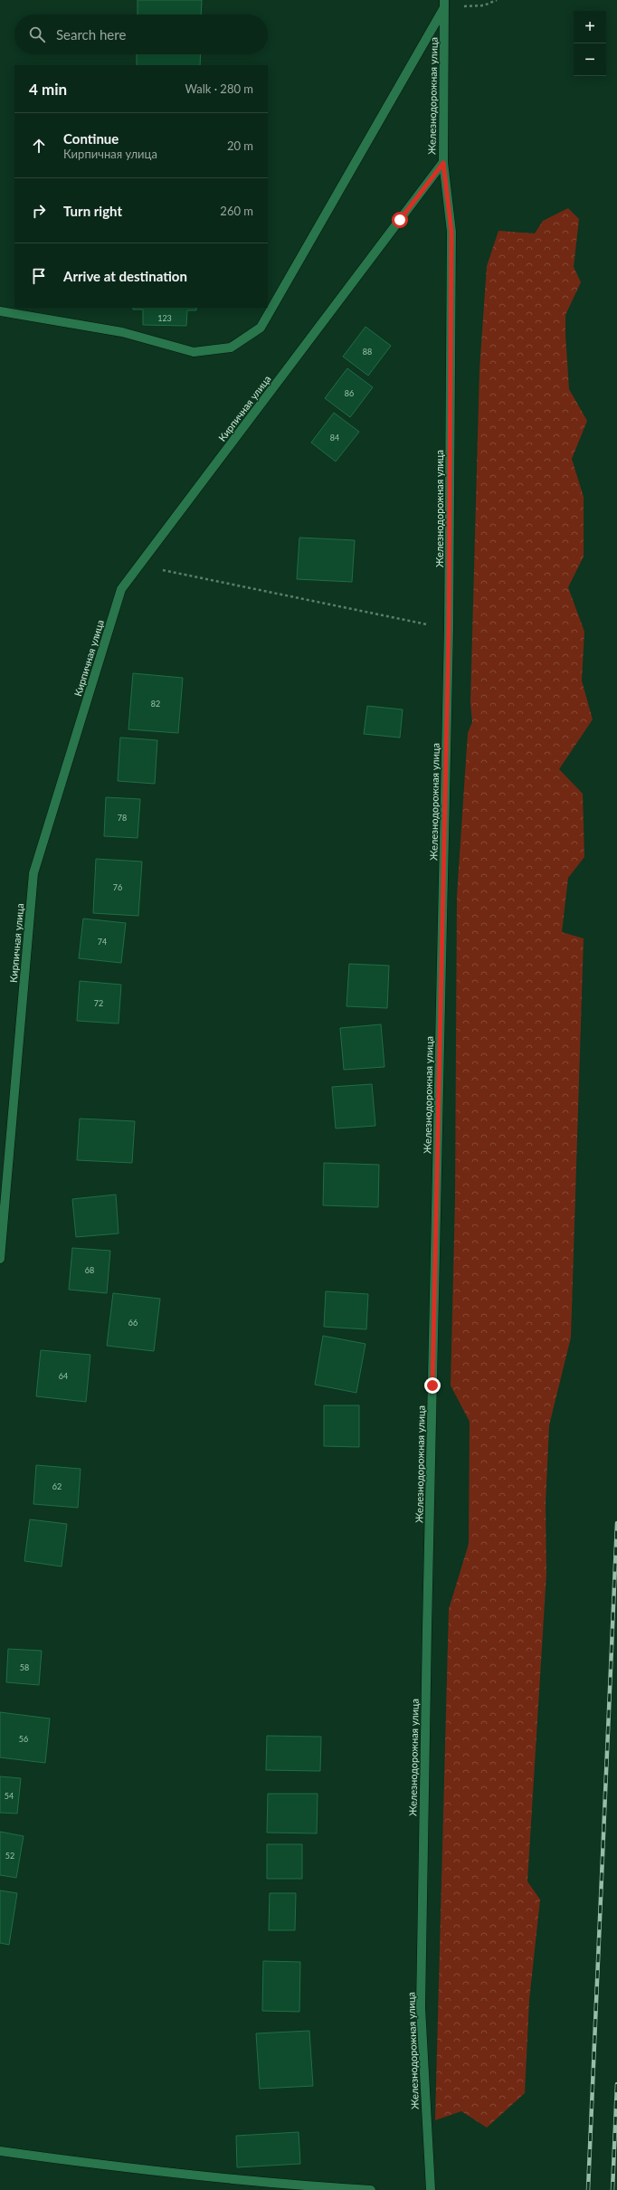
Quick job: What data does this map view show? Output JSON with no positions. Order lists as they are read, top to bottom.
{
  "streets": {
    "street": ["Железнодорожная улица", "Кирпичная улица"]
  },
  "crossings": [
    ["Железнодорожная улица", "Кирпичная улица"]
  ],
  "house_numbers": [
    "123",
    "88",
    "86",
    "84",
    "82",
    "78",
    "76",
    "74",
    "72",
    "68",
    "66",
    "64",
    "62",
    "58",
    "56",
    "54",
    "52"
  ],
  "page": {
    "map_buttons": ["+", "−"],
    "search": "Search here",
    "heading": ["4 min", "Walk · 280 m"],
    "list": [
      ["Continue", "Кирпичная улица", "20 m"],
      ["Turn right", "260 m"],
      "Arrive at destination"
    ]
  }
}
